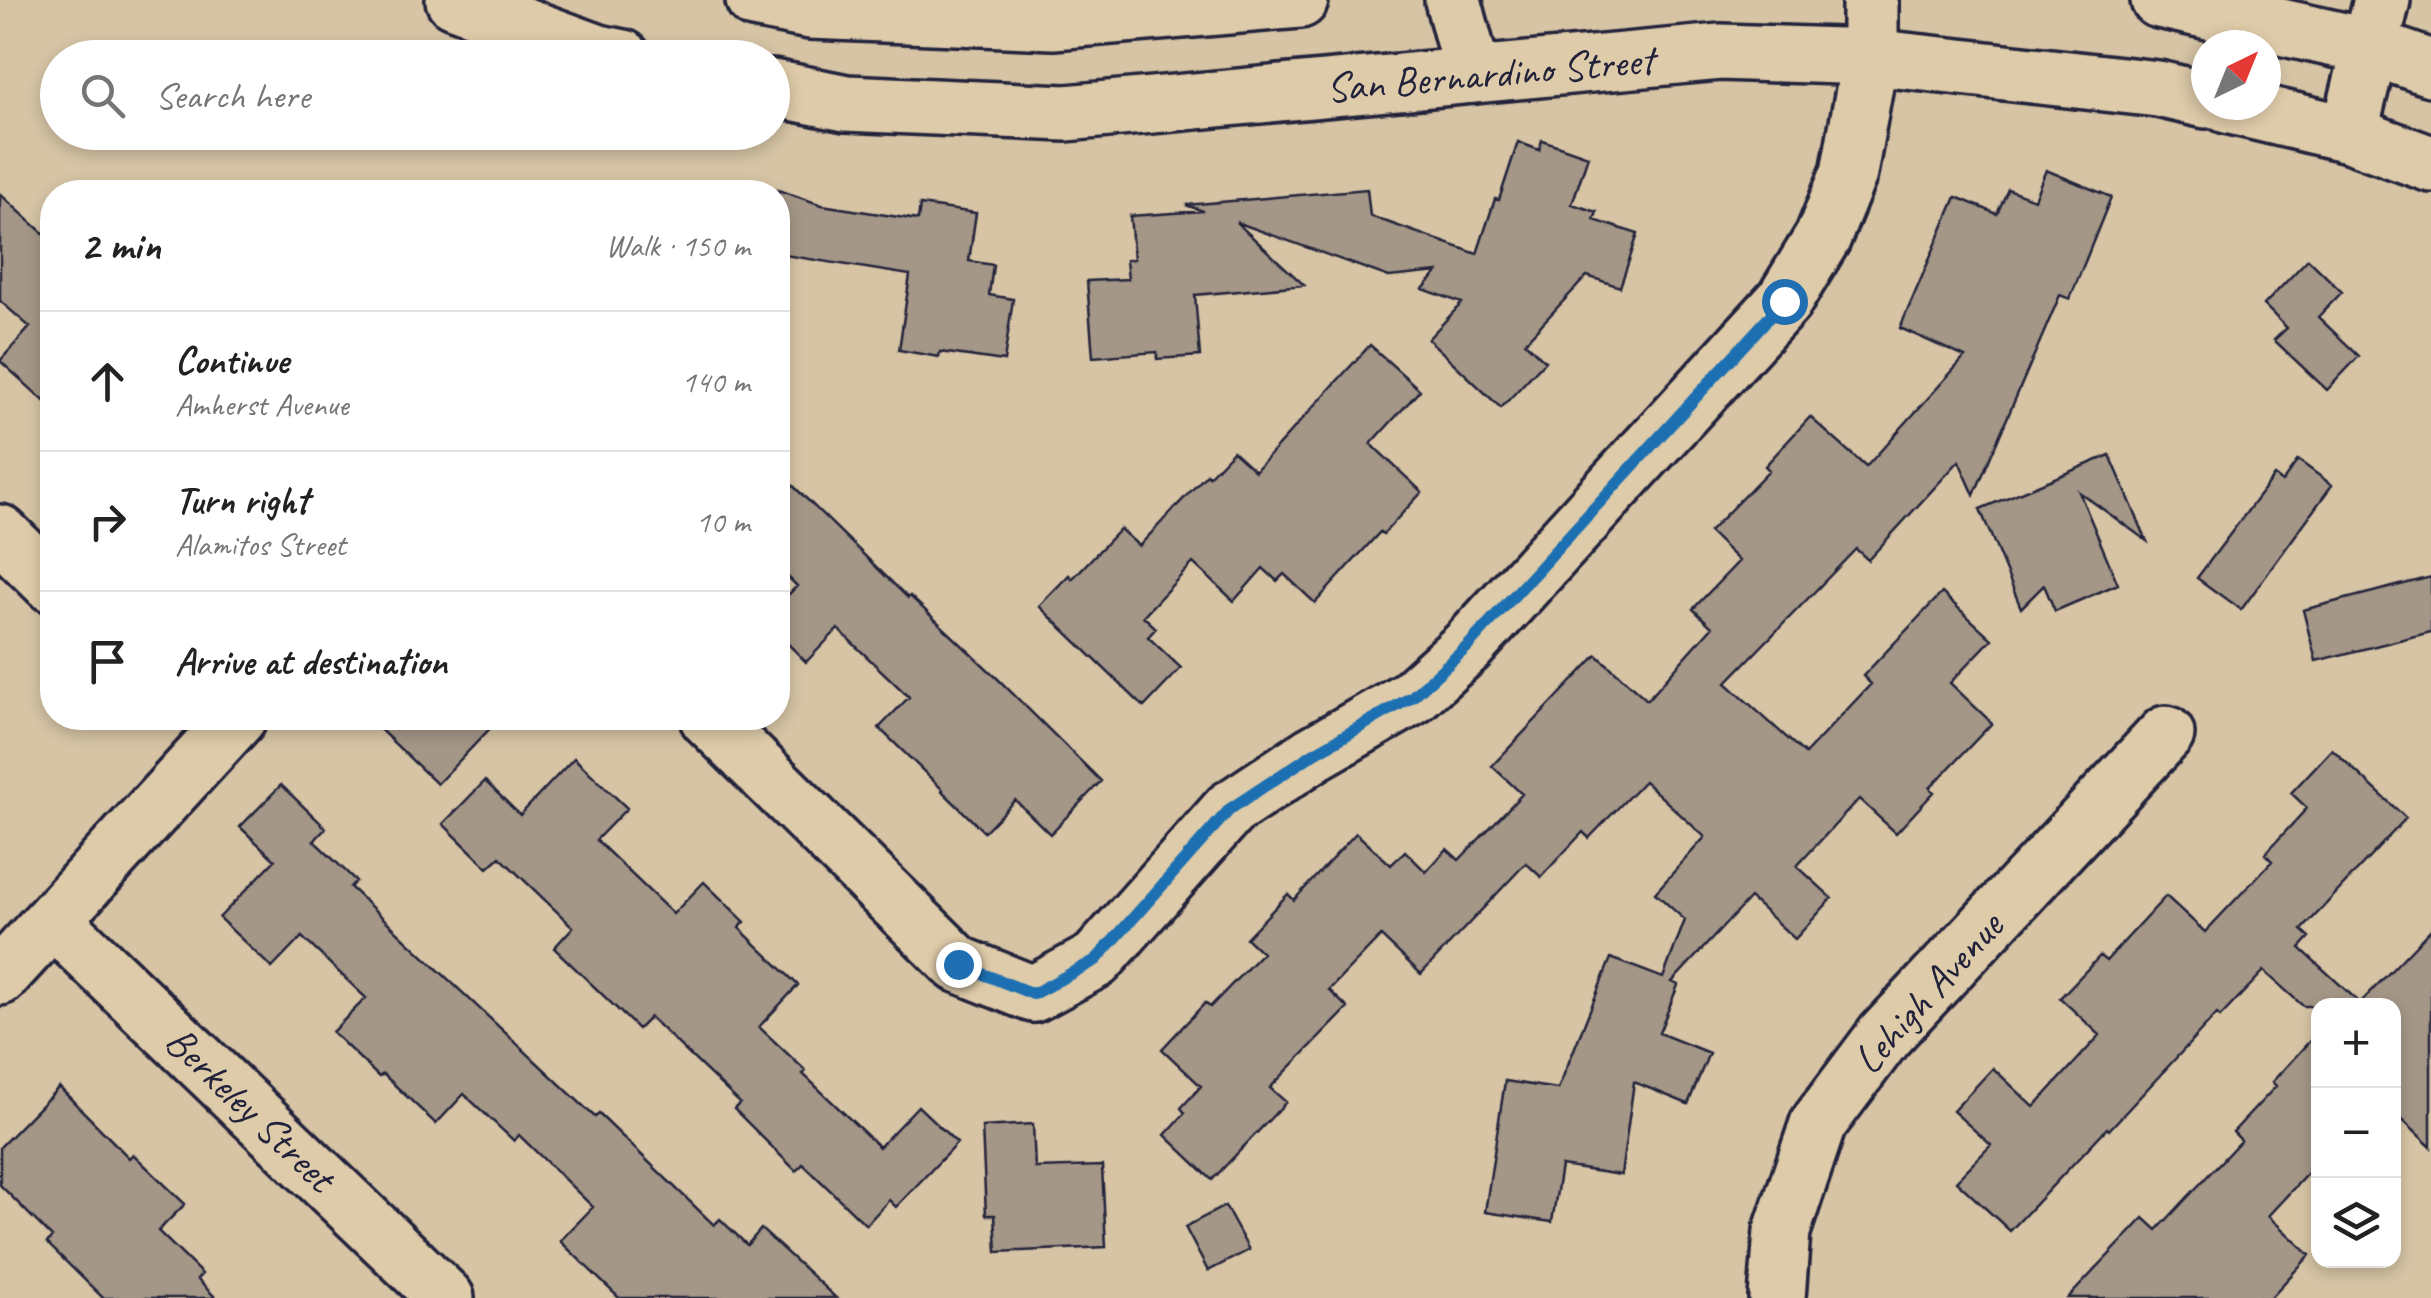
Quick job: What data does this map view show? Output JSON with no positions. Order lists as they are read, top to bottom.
{
  "streets": {
    "street": ["San Bernardino Street", "Lehigh Avenue", "Berkeley Street"]
  },
  "north": "top right",
  "page": {
    "search": "Search here",
    "heading": ["2 min", "Walk · 150 m"],
    "list": [
      ["Continue", "Amherst Avenue", "140 m"],
      ["Turn right", "Alamitos Street", "10 m"],
      "Arrive at destination"
    ],
    "map_buttons": ["+", "−"]
  }
}
